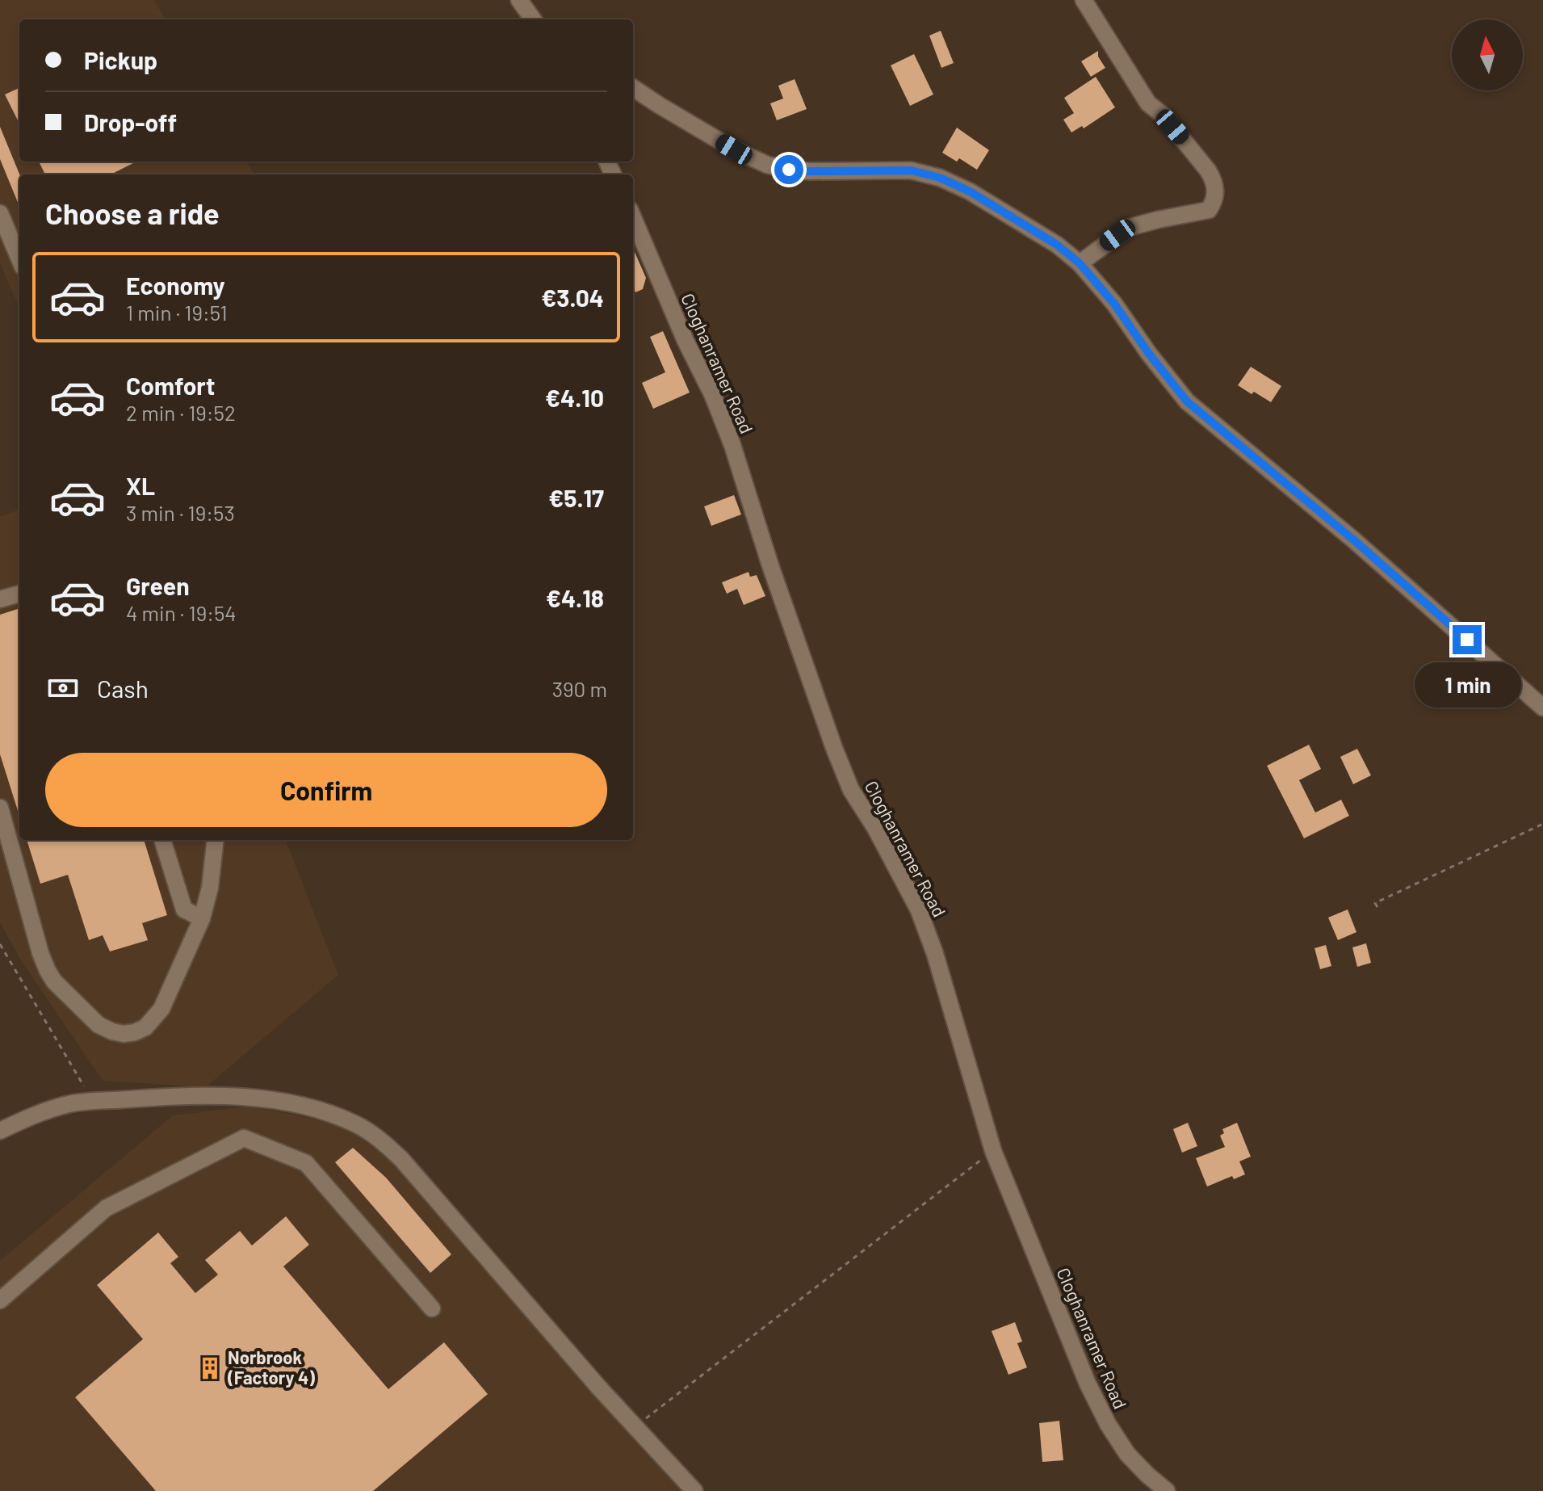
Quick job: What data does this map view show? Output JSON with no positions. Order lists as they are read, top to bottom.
{
  "streets": {
    "street": ["Cloghanramer Road"]
  },
  "places": {
    "building": ["Norbrook (Factory 4)"]
  },
  "north": "top",
  "page": {
    "banner": ["Pickup", "Drop-off"],
    "heading": "Choose a ride",
    "list": [
      {
        "name": "Economy",
        "note": "1 min · 19:51",
        "value": "€3.04"
      },
      {
        "name": "Comfort",
        "note": "2 min · 19:52",
        "value": "€4.10"
      },
      {
        "name": "XL",
        "note": "3 min · 19:53",
        "value": "€5.17"
      },
      {
        "name": "Green",
        "note": "4 min · 19:54",
        "value": "€4.18"
      }
    ],
    "pay": ["Cash", "390 m"],
    "bubble": "1 min",
    "buttons": "Confirm"
  }
}
